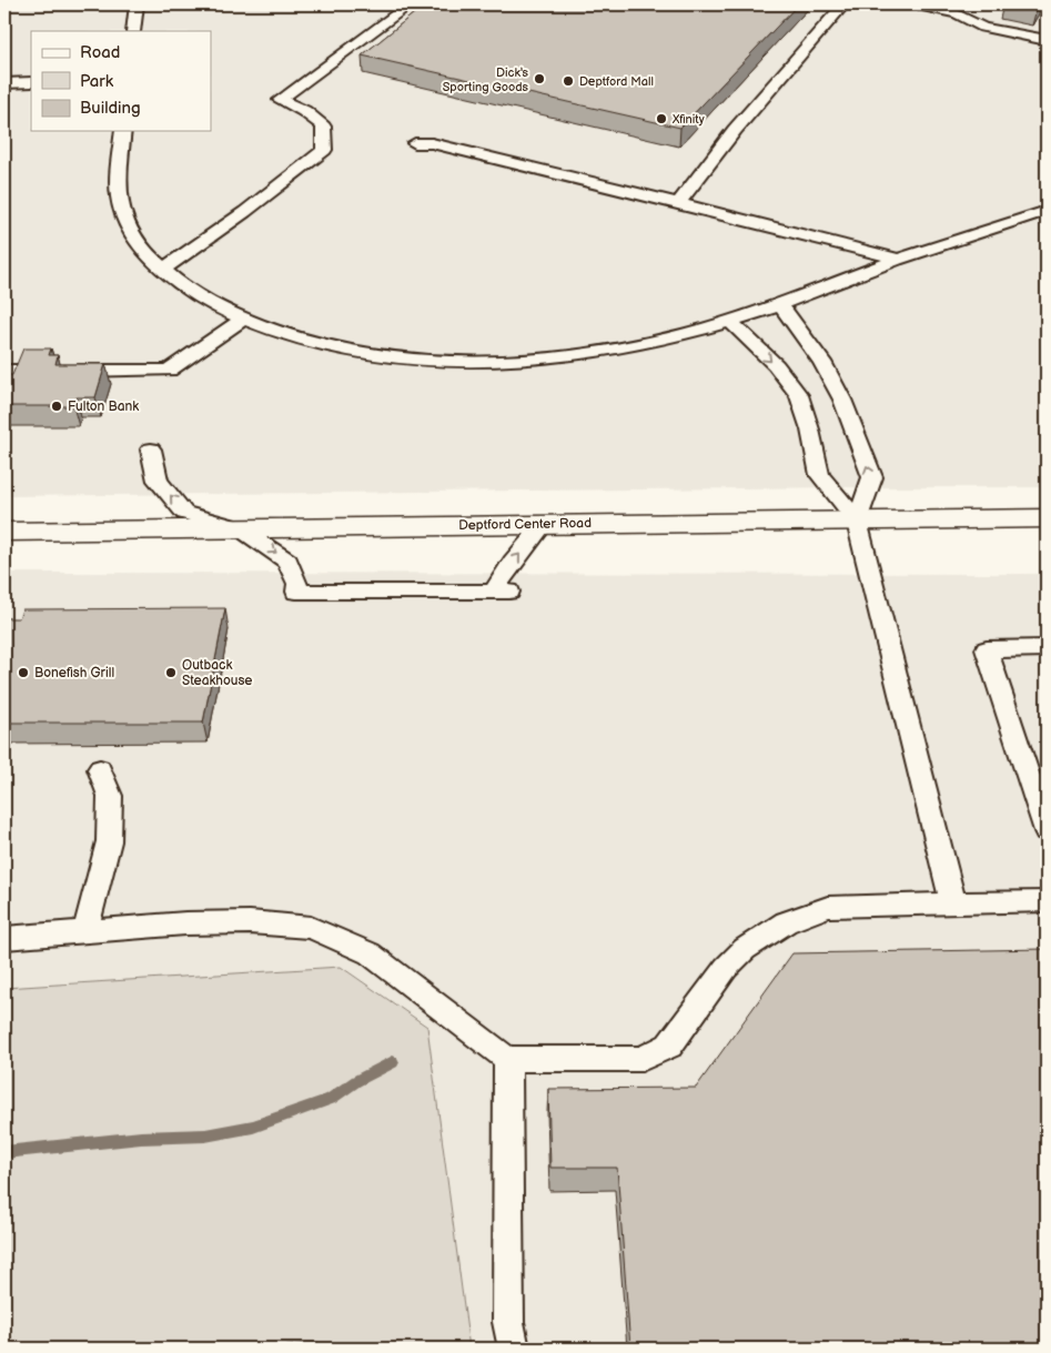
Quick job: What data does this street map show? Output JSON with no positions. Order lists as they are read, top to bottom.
{
  "streets": {
    "main road": ["Deptford Center Road"]
  },
  "places": [
    "Dick's Sporting Goods",
    "Deptford Mall",
    "Xfinity",
    "Fulton Bank",
    "Bonefish Grill",
    "Outback Steakhouse"
  ],
  "legend": ["Road", "Park", "Building"]
}
